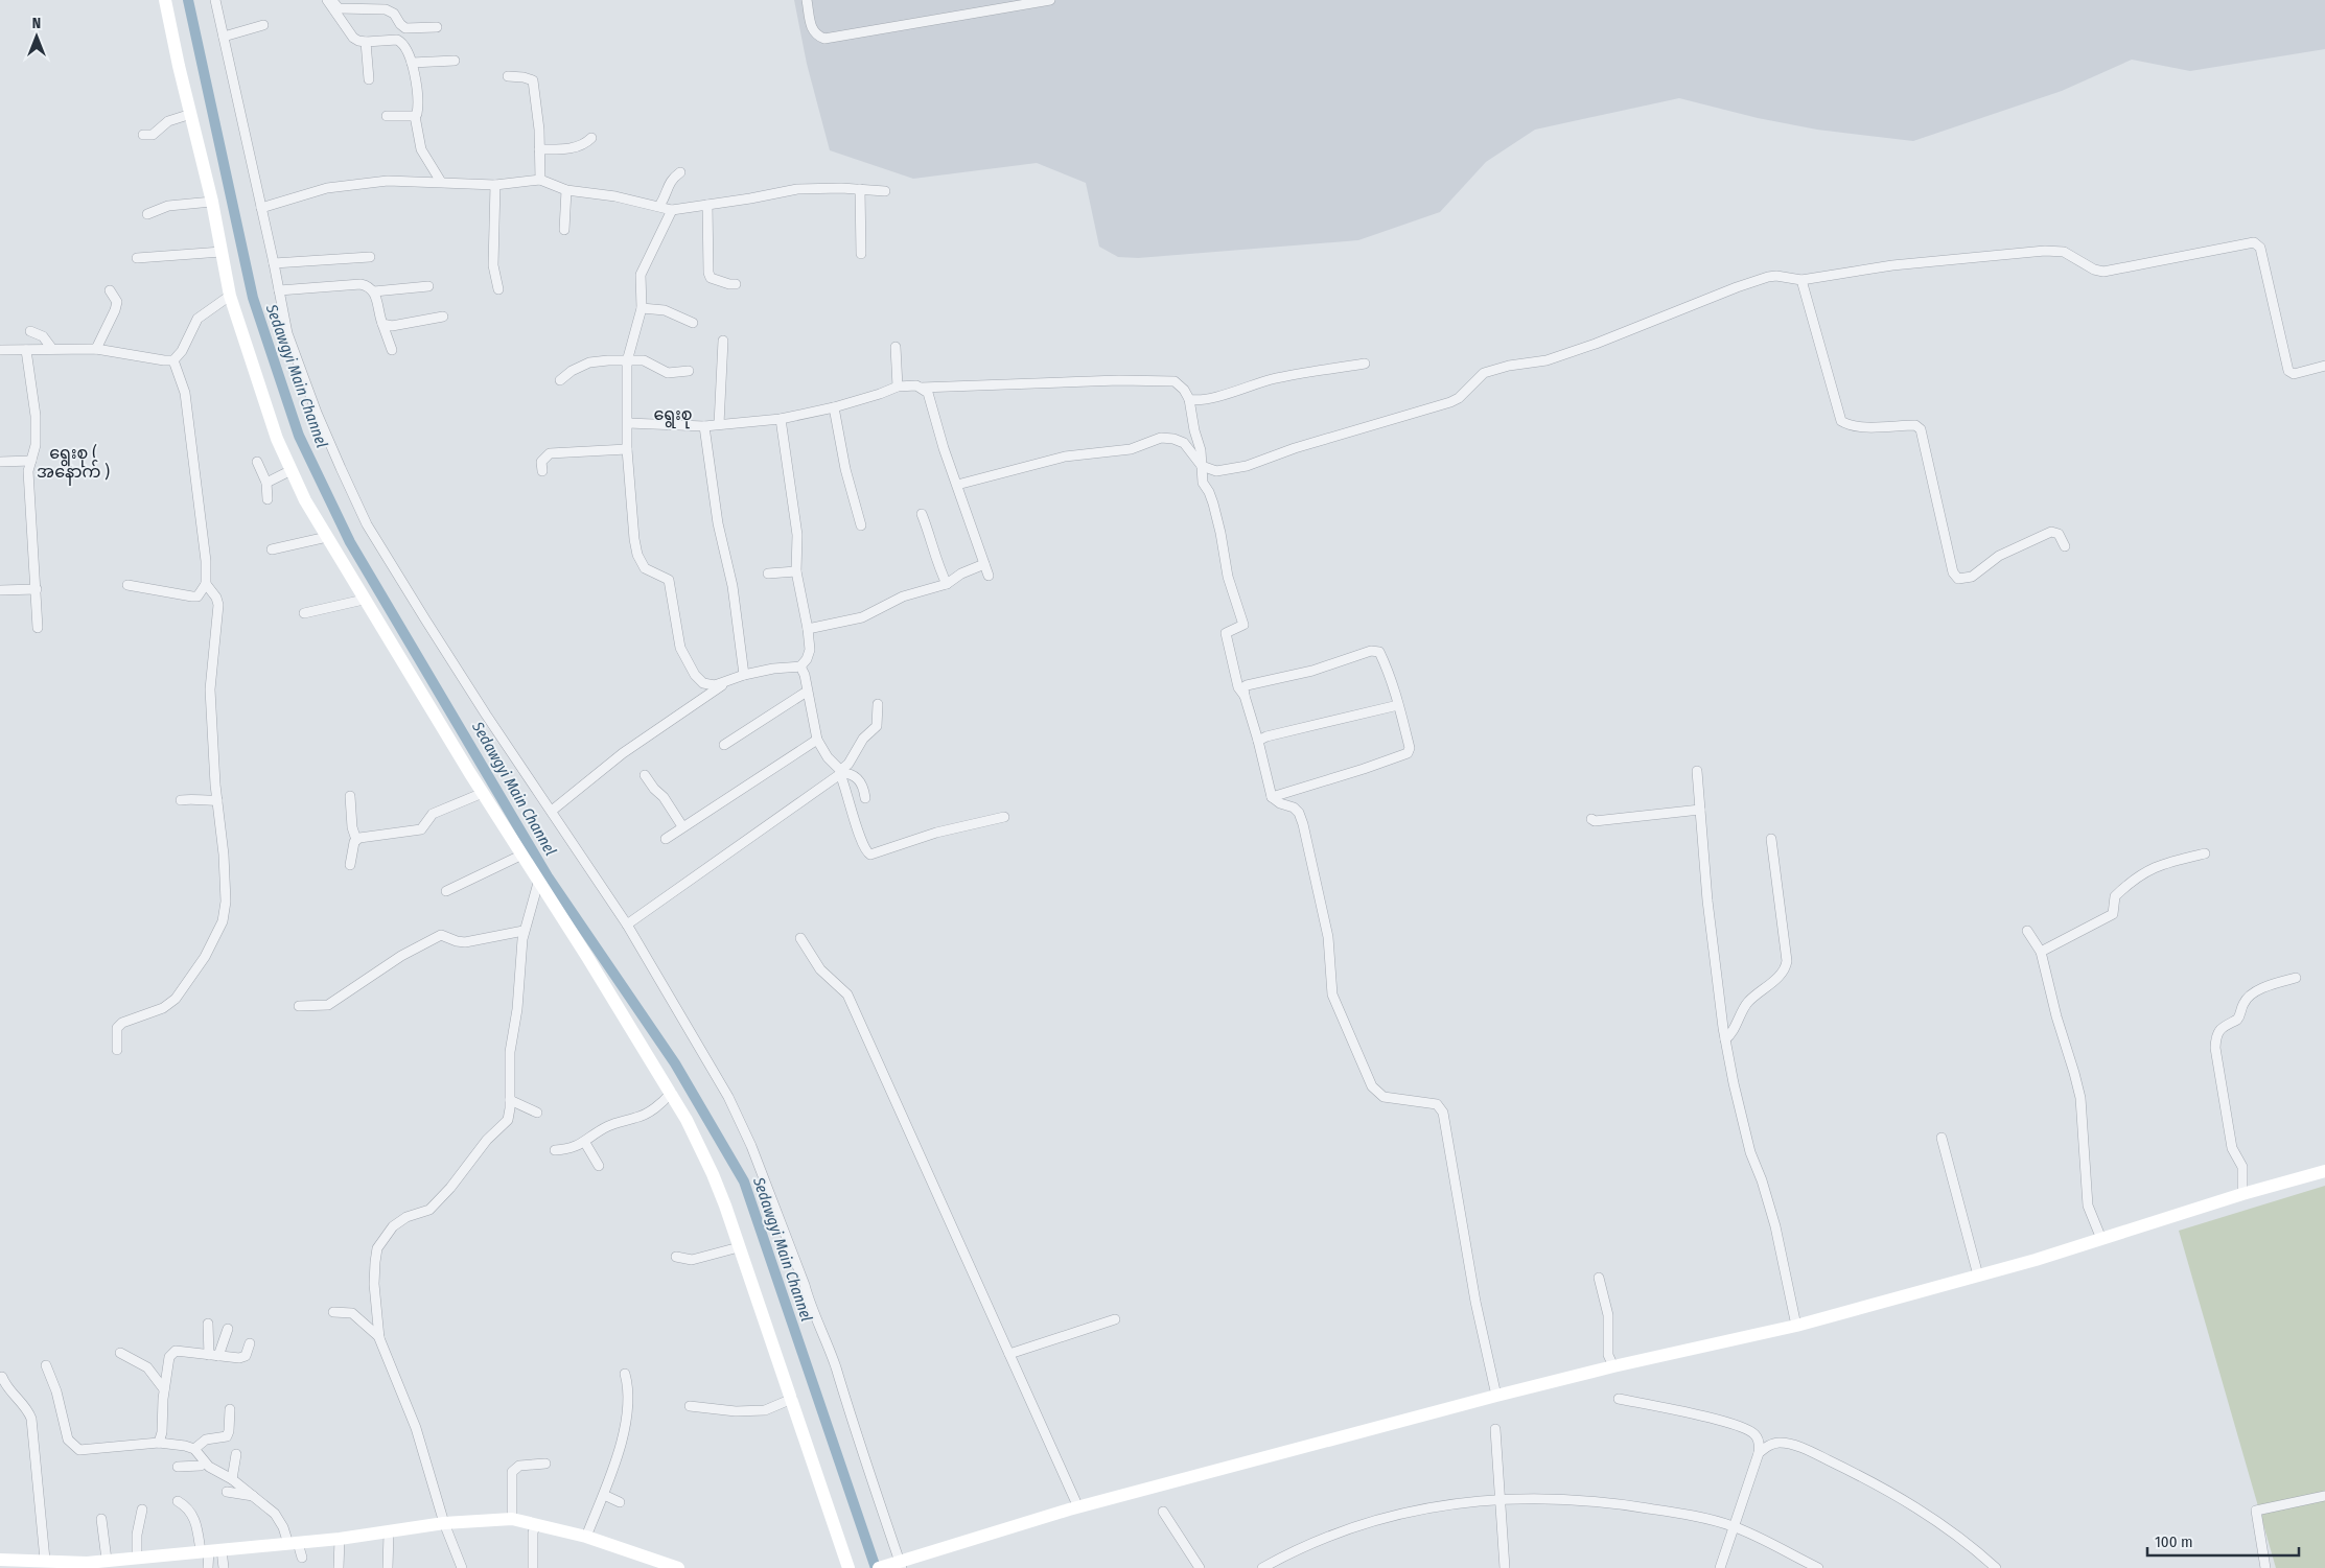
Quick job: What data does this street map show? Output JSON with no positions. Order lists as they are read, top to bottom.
{
  "districts": ["ရွေးစု", "ရွေးစု ( အနောက် )"],
  "water": ["Sedawgyi Main Channel"],
  "scale_bar": "100 m",
  "north": "top"
}
